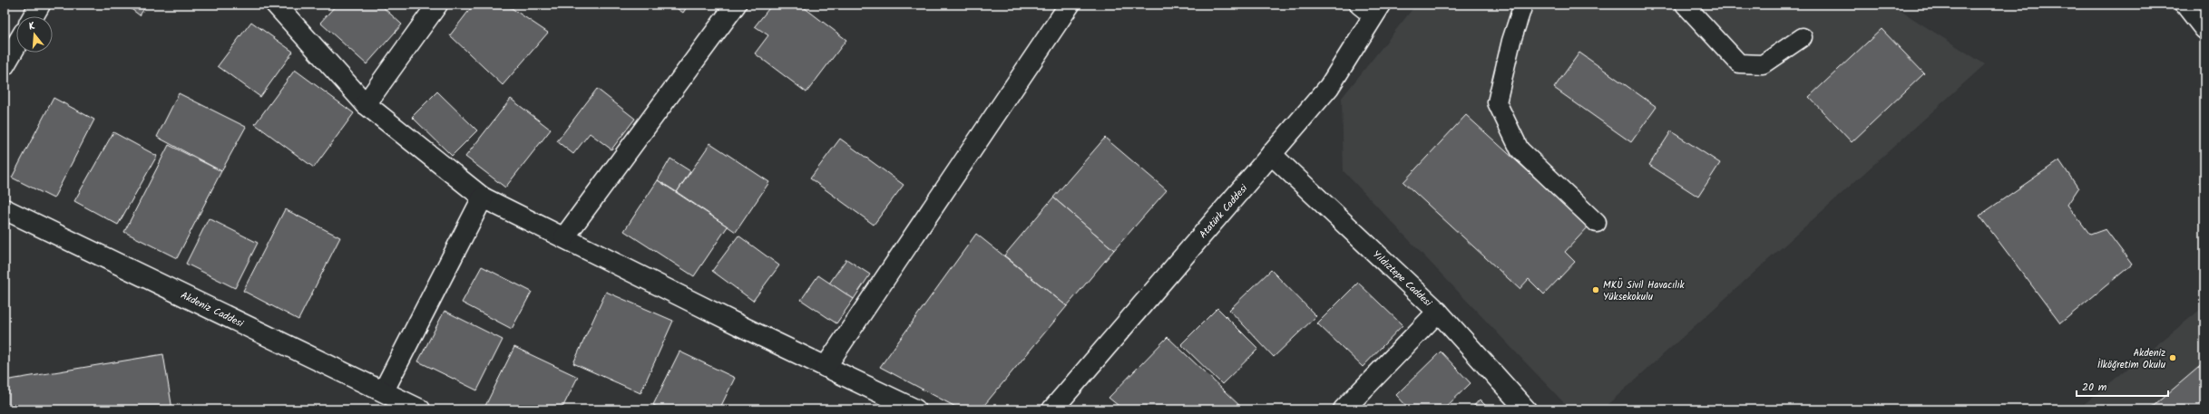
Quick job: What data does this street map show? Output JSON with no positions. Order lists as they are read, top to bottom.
{
  "streets": {
    "street": ["Atatürk Caddesi", "Yıldıztepe Caddesi", "Akdeniz Caddesi"]
  },
  "crossings": [
    ["Atatürk Caddesi", "Yıldıztepe Caddesi"]
  ],
  "places": ["MKÜ Sivil Havacılık Yüksekokulu", "Akdeniz İlköğretim Okulu"],
  "scale_bar": "20 m",
  "north": "top"
}
